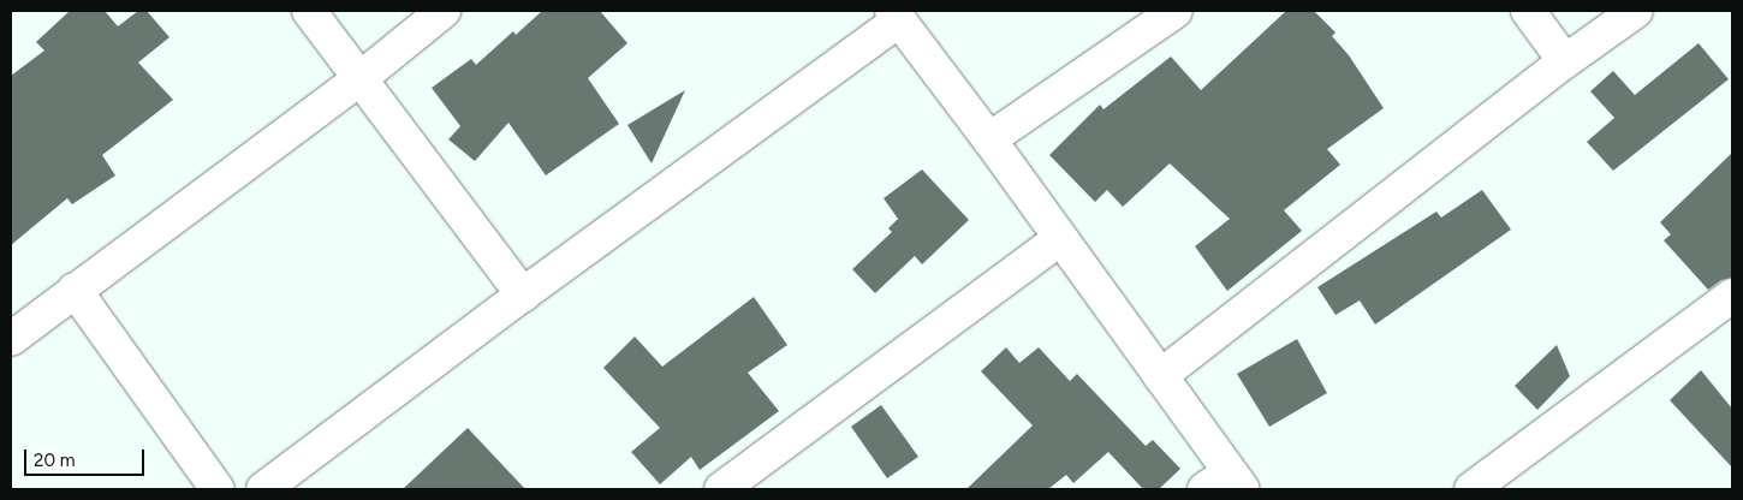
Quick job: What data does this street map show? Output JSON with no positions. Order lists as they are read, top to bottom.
{
  "scale_bar": "20 m"
}
